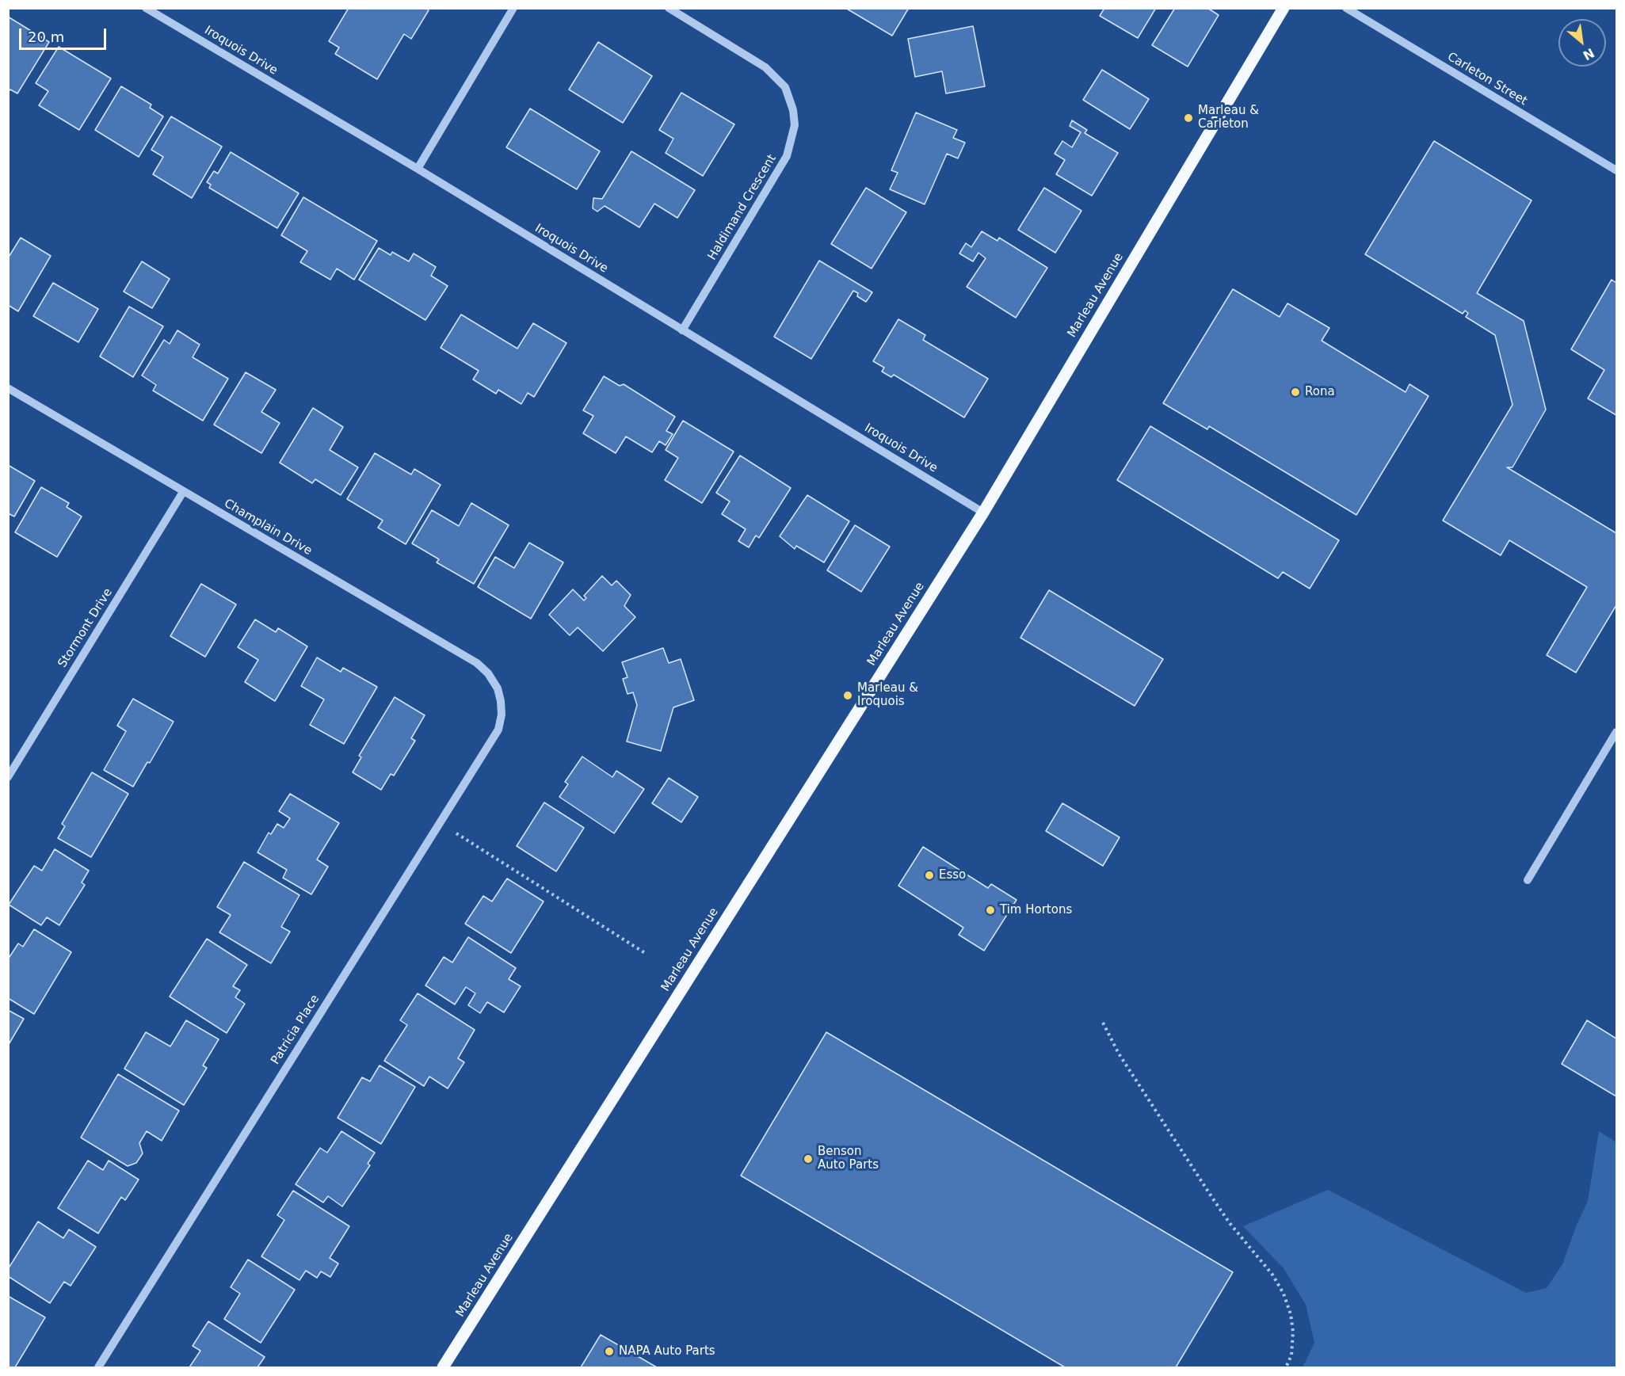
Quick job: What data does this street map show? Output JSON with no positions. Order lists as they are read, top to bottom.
{
  "streets": {
    "main road": ["Marleau Avenue"],
    "street": [
      "Iroquois Drive",
      "Carleton Street",
      "Haldimand Crescent",
      "Champlain Drive",
      "Stormont Drive",
      "Patricia Place"
    ]
  },
  "crossings": [
    ["Iroquois Drive", "Haldimand Crescent"],
    ["Iroquois Drive", "Marleau Avenue"],
    ["Champlain Drive", "Stormont Drive"],
    ["Champlain Drive", "Patricia Place"]
  ],
  "places": [
    "Marleau & Carleton",
    "Rona",
    "Marleau & Iroquois",
    "Esso",
    "Tim Hortons",
    "Benson Auto Parts",
    "NAPA Auto Parts"
  ],
  "scale_bar": "20 m",
  "north": "bottom right"
}
